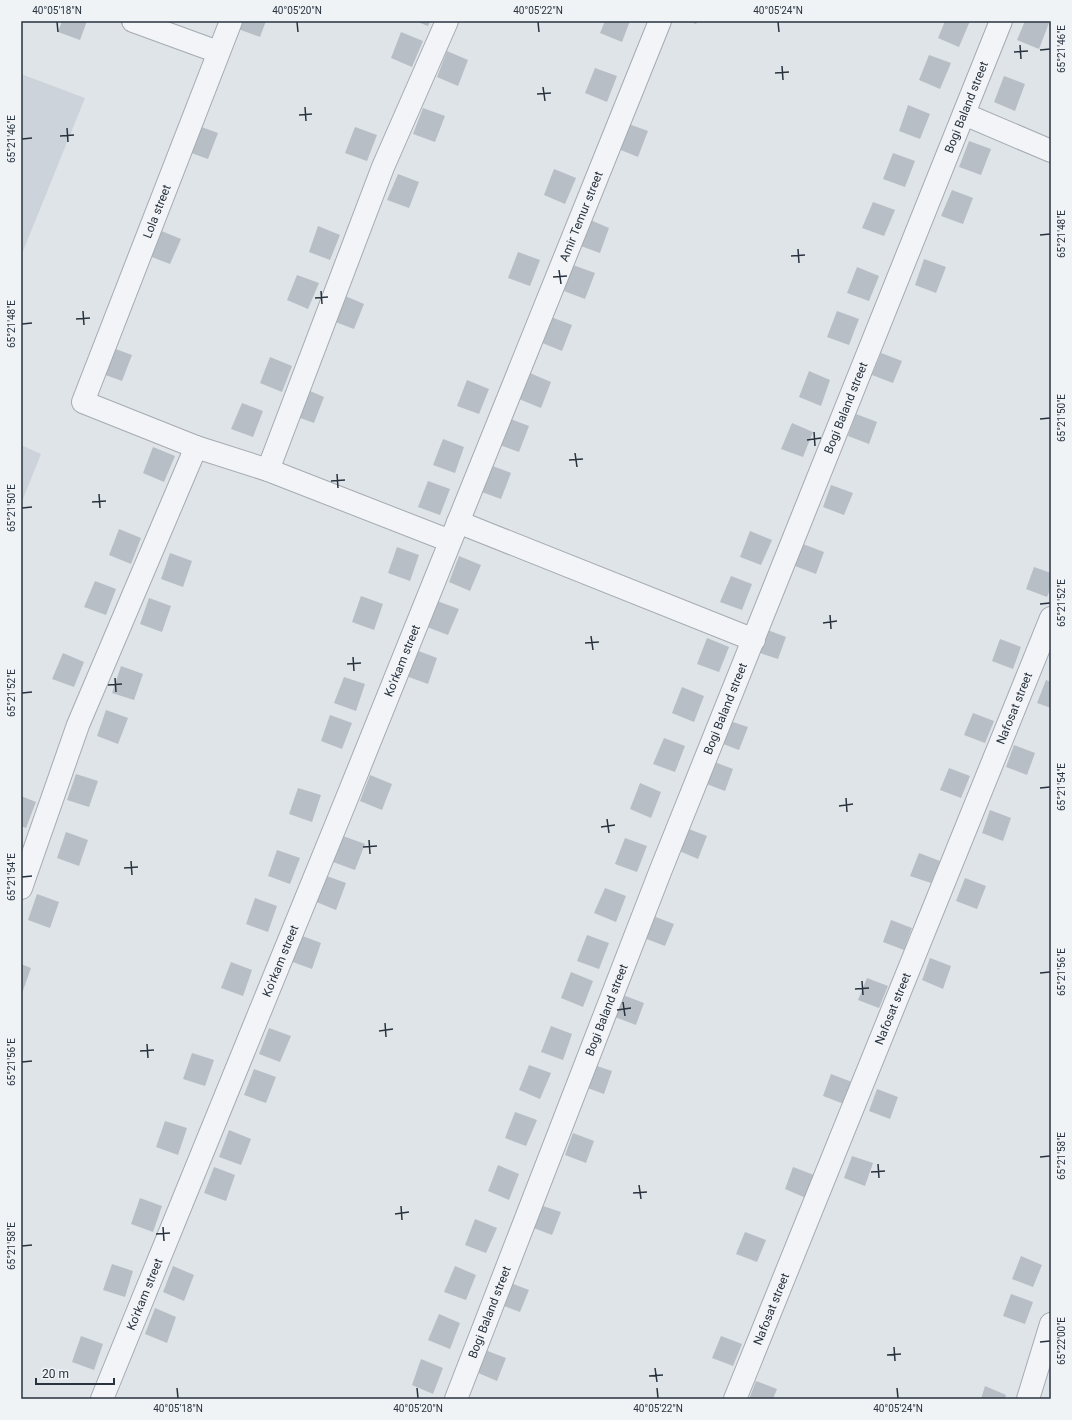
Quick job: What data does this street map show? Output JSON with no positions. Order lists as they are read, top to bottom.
{
  "streets": {
    "street": [
      "Bogi Baland street",
      "Lola street",
      "Amir Temur street",
      "Ko'rkam street",
      "Nafosat street"
    ]
  },
  "crossings": [
    ["Amir Temur street", "Ko'rkam street"]
  ],
  "scale_bar": "20 m",
  "coordinates": [
    "40°05'18\"N",
    "40°05'20\"N",
    "40°05'22\"N",
    "40°05'24\"N",
    "65°21'46\"E",
    "65°21'48\"E",
    "65°21'50\"E",
    "65°21'52\"E",
    "65°21'54\"E",
    "65°21'56\"E",
    "65°21'58\"E",
    "65°22'00\"E"
  ]
}
